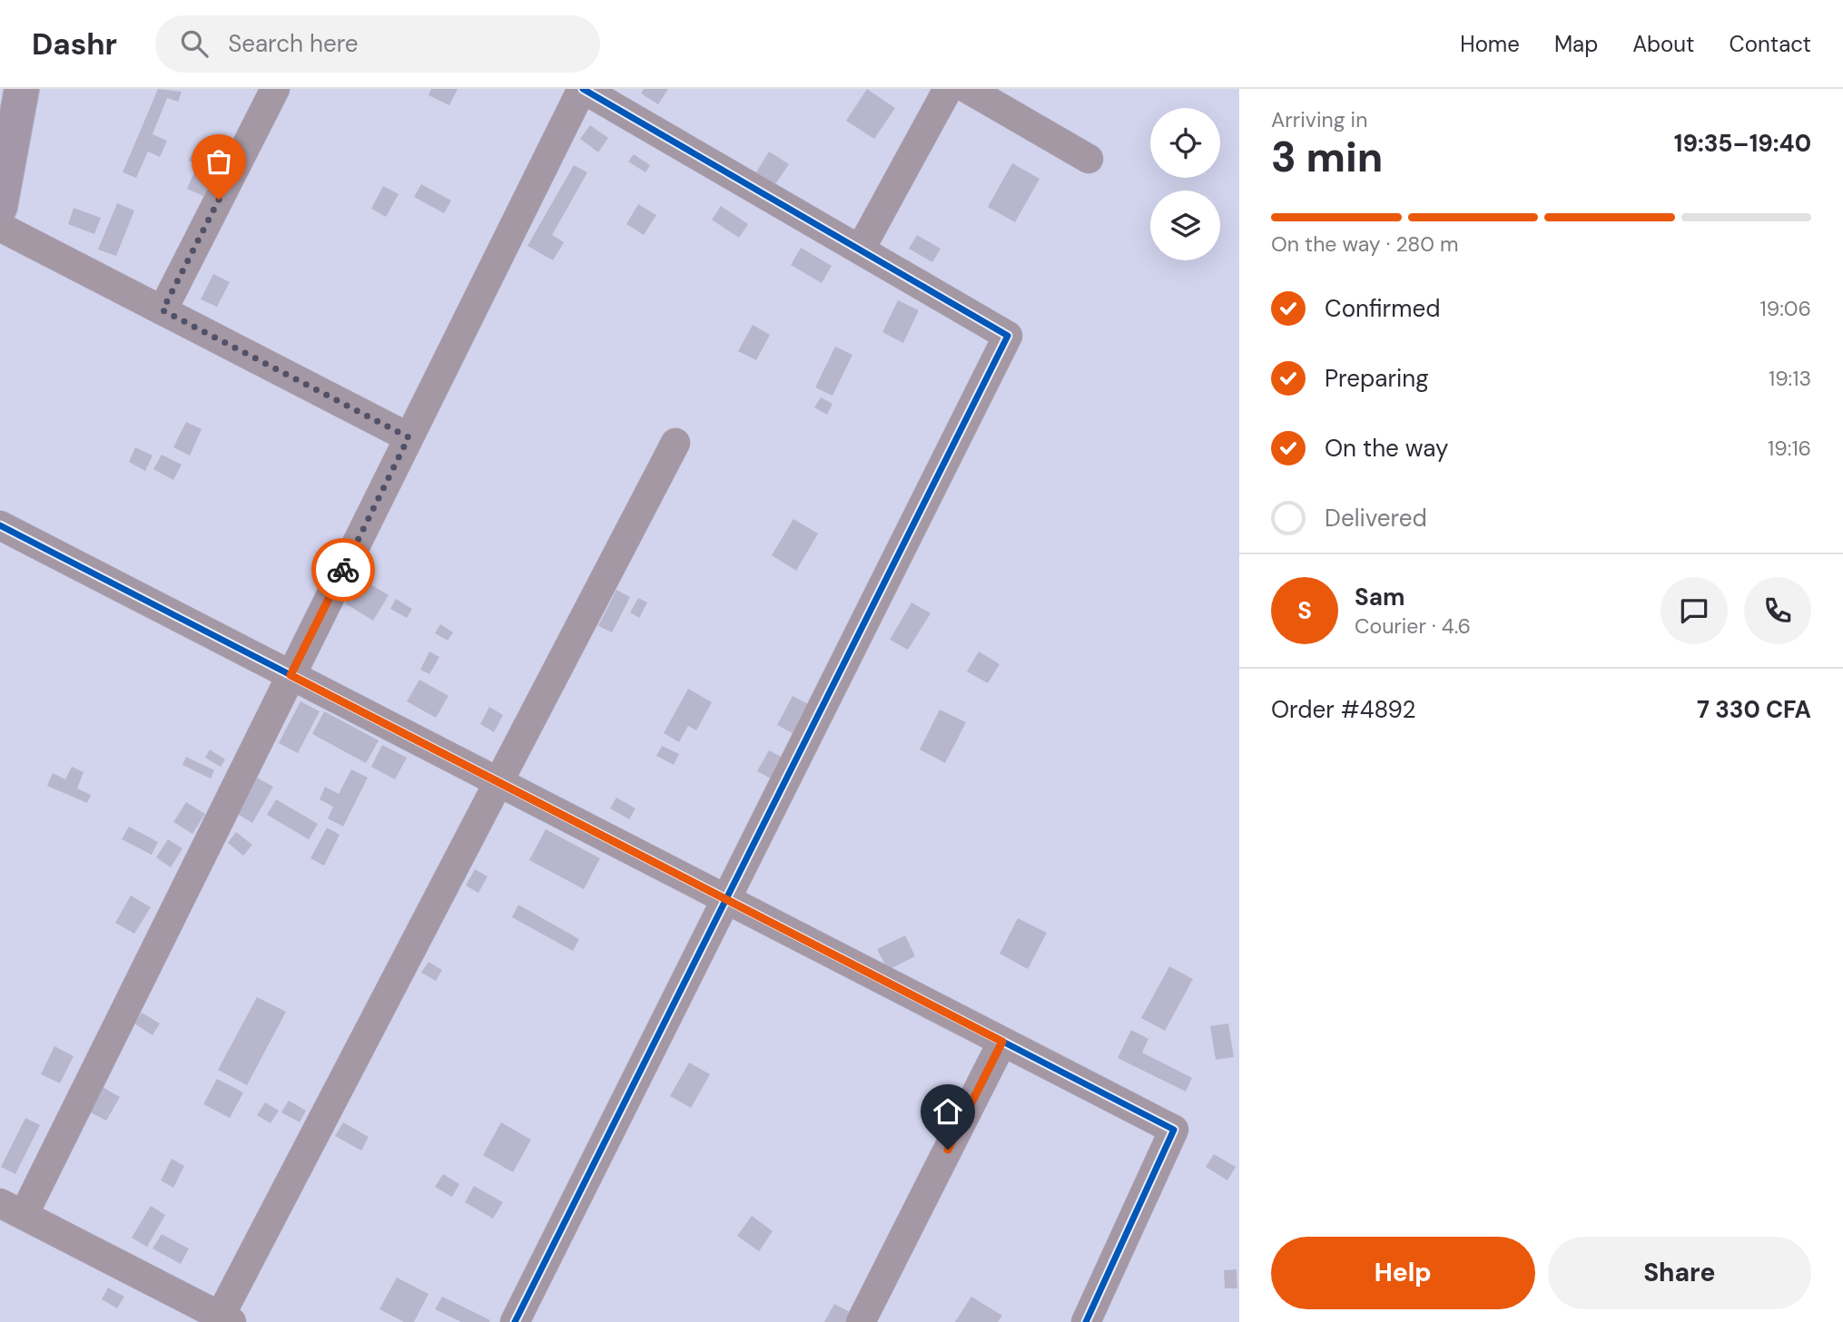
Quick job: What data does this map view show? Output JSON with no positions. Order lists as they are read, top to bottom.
{
  "page": {
    "header": "Dashr",
    "search": "Search here",
    "nav": [
      "Home",
      "Map",
      "About",
      "Contact"
    ],
    "heading": ["3 min", "Arriving in", "19:35–19:40"],
    "panel": [
      "Sam",
      "Courier · 4.6",
      "Order #4892",
      "7 330 CFA"
    ],
    "bar": "On the way · 280 m",
    "list": [
      ["Confirmed", "19:06"],
      ["Preparing", "19:13"],
      ["On the way", "19:16"],
      "Delivered"
    ],
    "round": "S",
    "buttons": ["Help", "Share"]
  }
}
